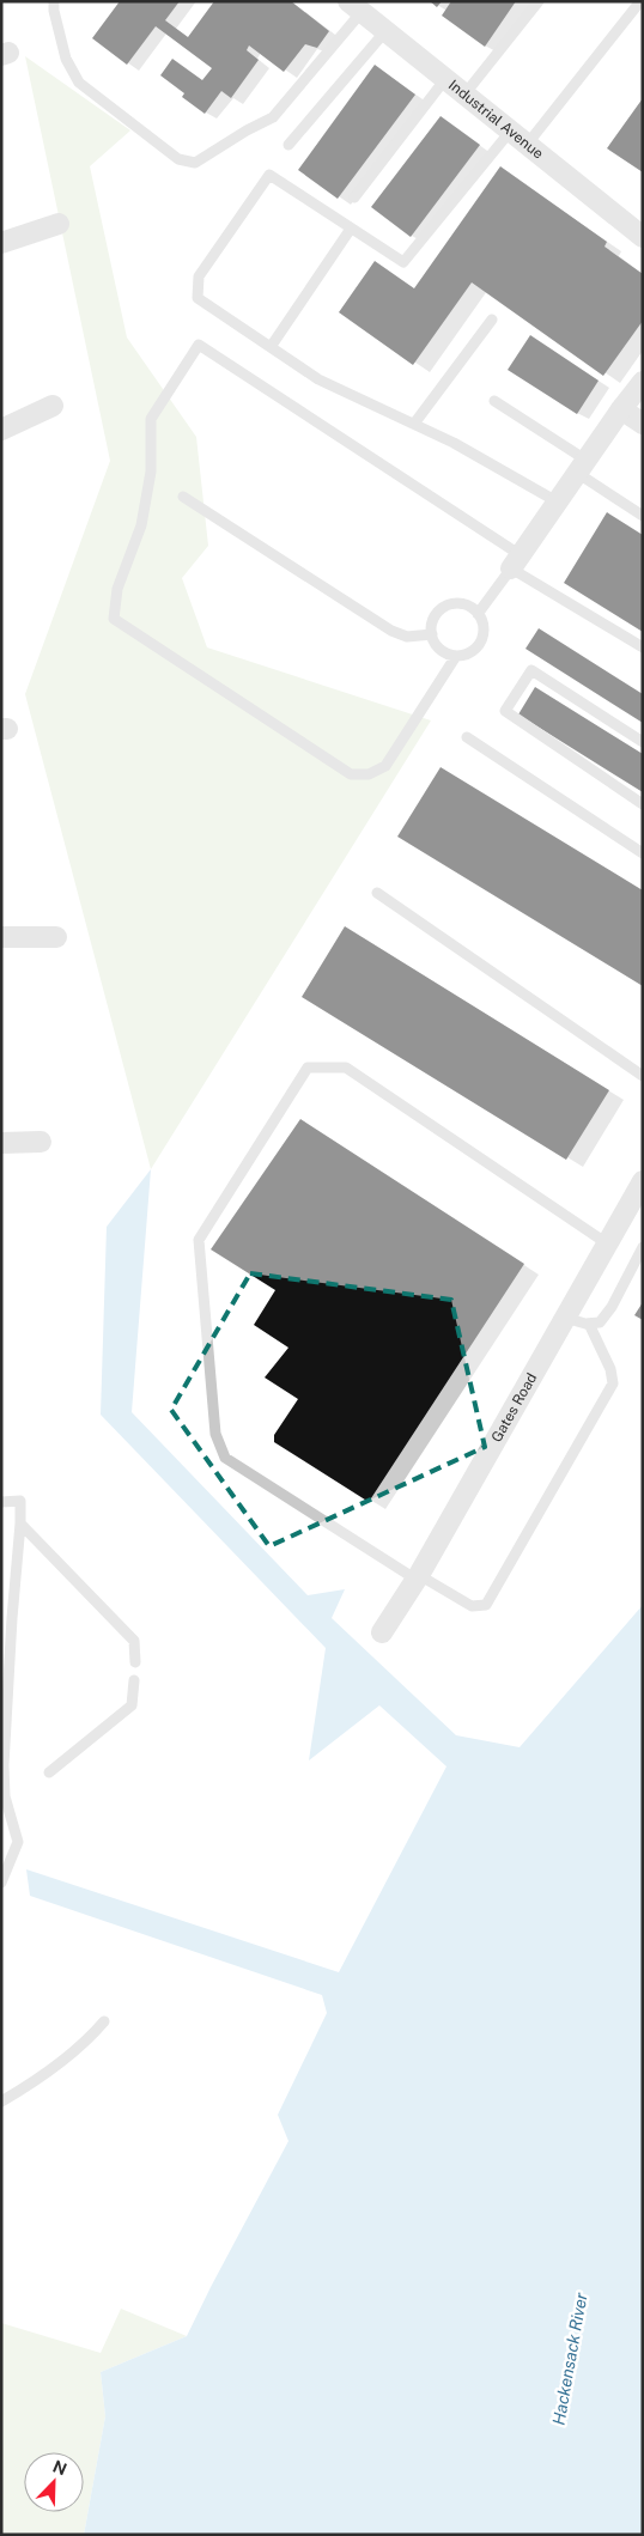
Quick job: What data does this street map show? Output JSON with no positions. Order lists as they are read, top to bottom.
{
  "streets": {
    "street": ["Industrial Avenue", "Gates Road"]
  },
  "water": ["Hackensack River"],
  "north": "top right"
}
